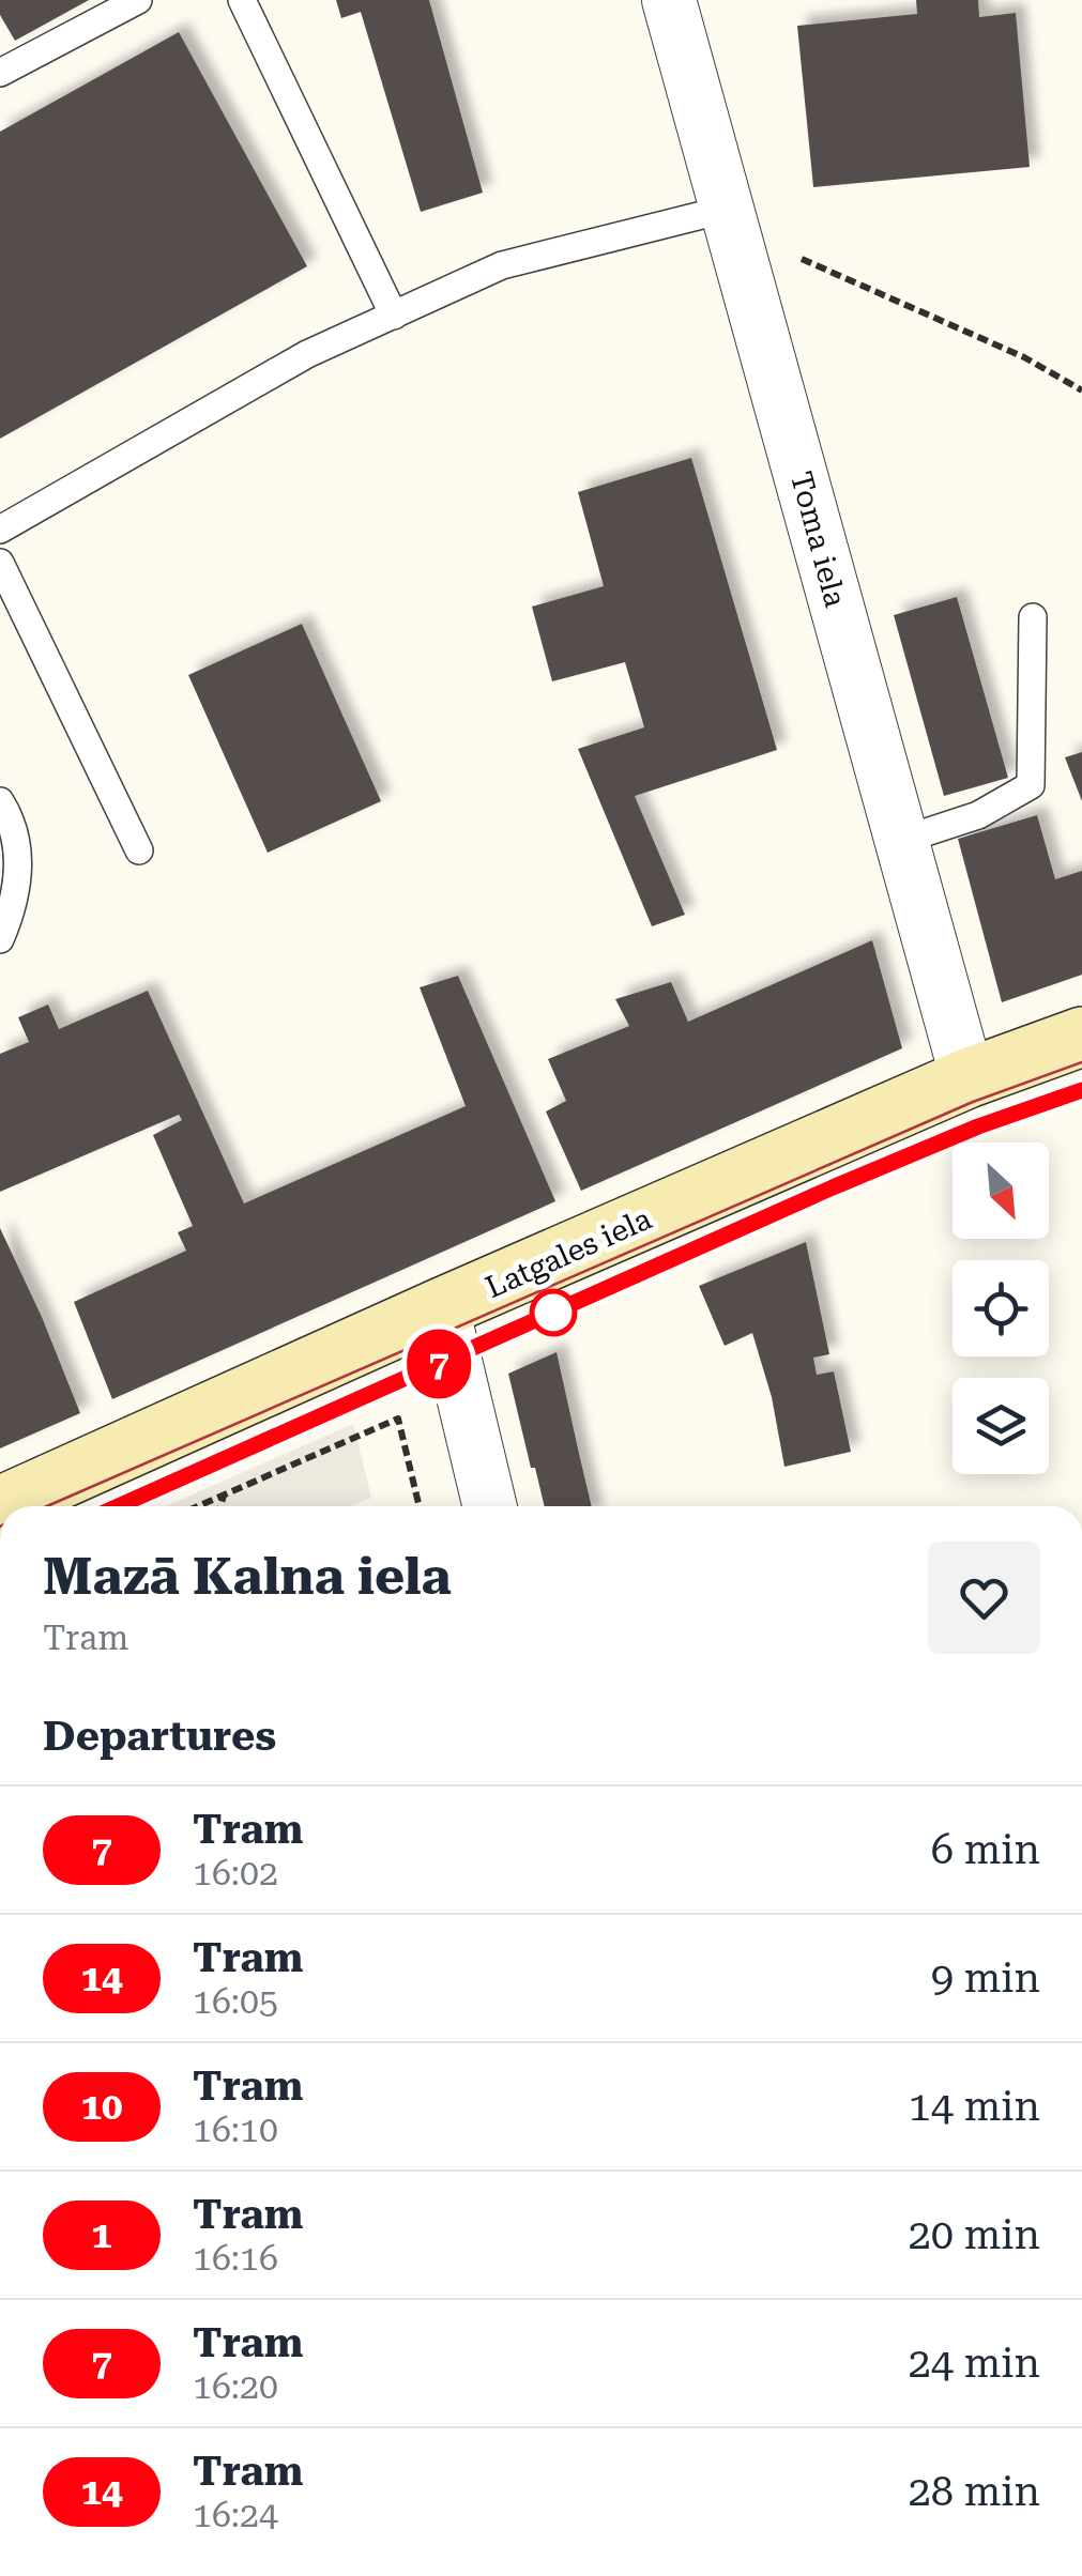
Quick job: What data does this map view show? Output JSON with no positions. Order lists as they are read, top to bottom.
{
  "streets": {
    "street": ["Toma iela", "Latgales iela"]
  },
  "crossings": [
    ["Toma iela", "Latgales iela"]
  ],
  "lines": ["tram line 7"],
  "north": "bottom right",
  "page": {
    "on_map": "7",
    "heading": [
      ["Mazā Kalna iela", "Tram"],
      "Departures"
    ],
    "list": [
      {
        "mark": "7",
        "name": "Tram",
        "note": "16:02",
        "value": "6 min"
      },
      {
        "mark": "14",
        "name": "Tram",
        "note": "16:05",
        "value": "9 min"
      },
      {
        "mark": "10",
        "name": "Tram",
        "note": "16:10",
        "value": "14 min"
      },
      {
        "mark": "1",
        "name": "Tram",
        "note": "16:16",
        "value": "20 min"
      },
      {
        "mark": "7",
        "name": "Tram",
        "note": "16:20",
        "value": "24 min"
      },
      {
        "mark": "14",
        "name": "Tram",
        "note": "16:24",
        "value": "28 min"
      }
    ]
  }
}
